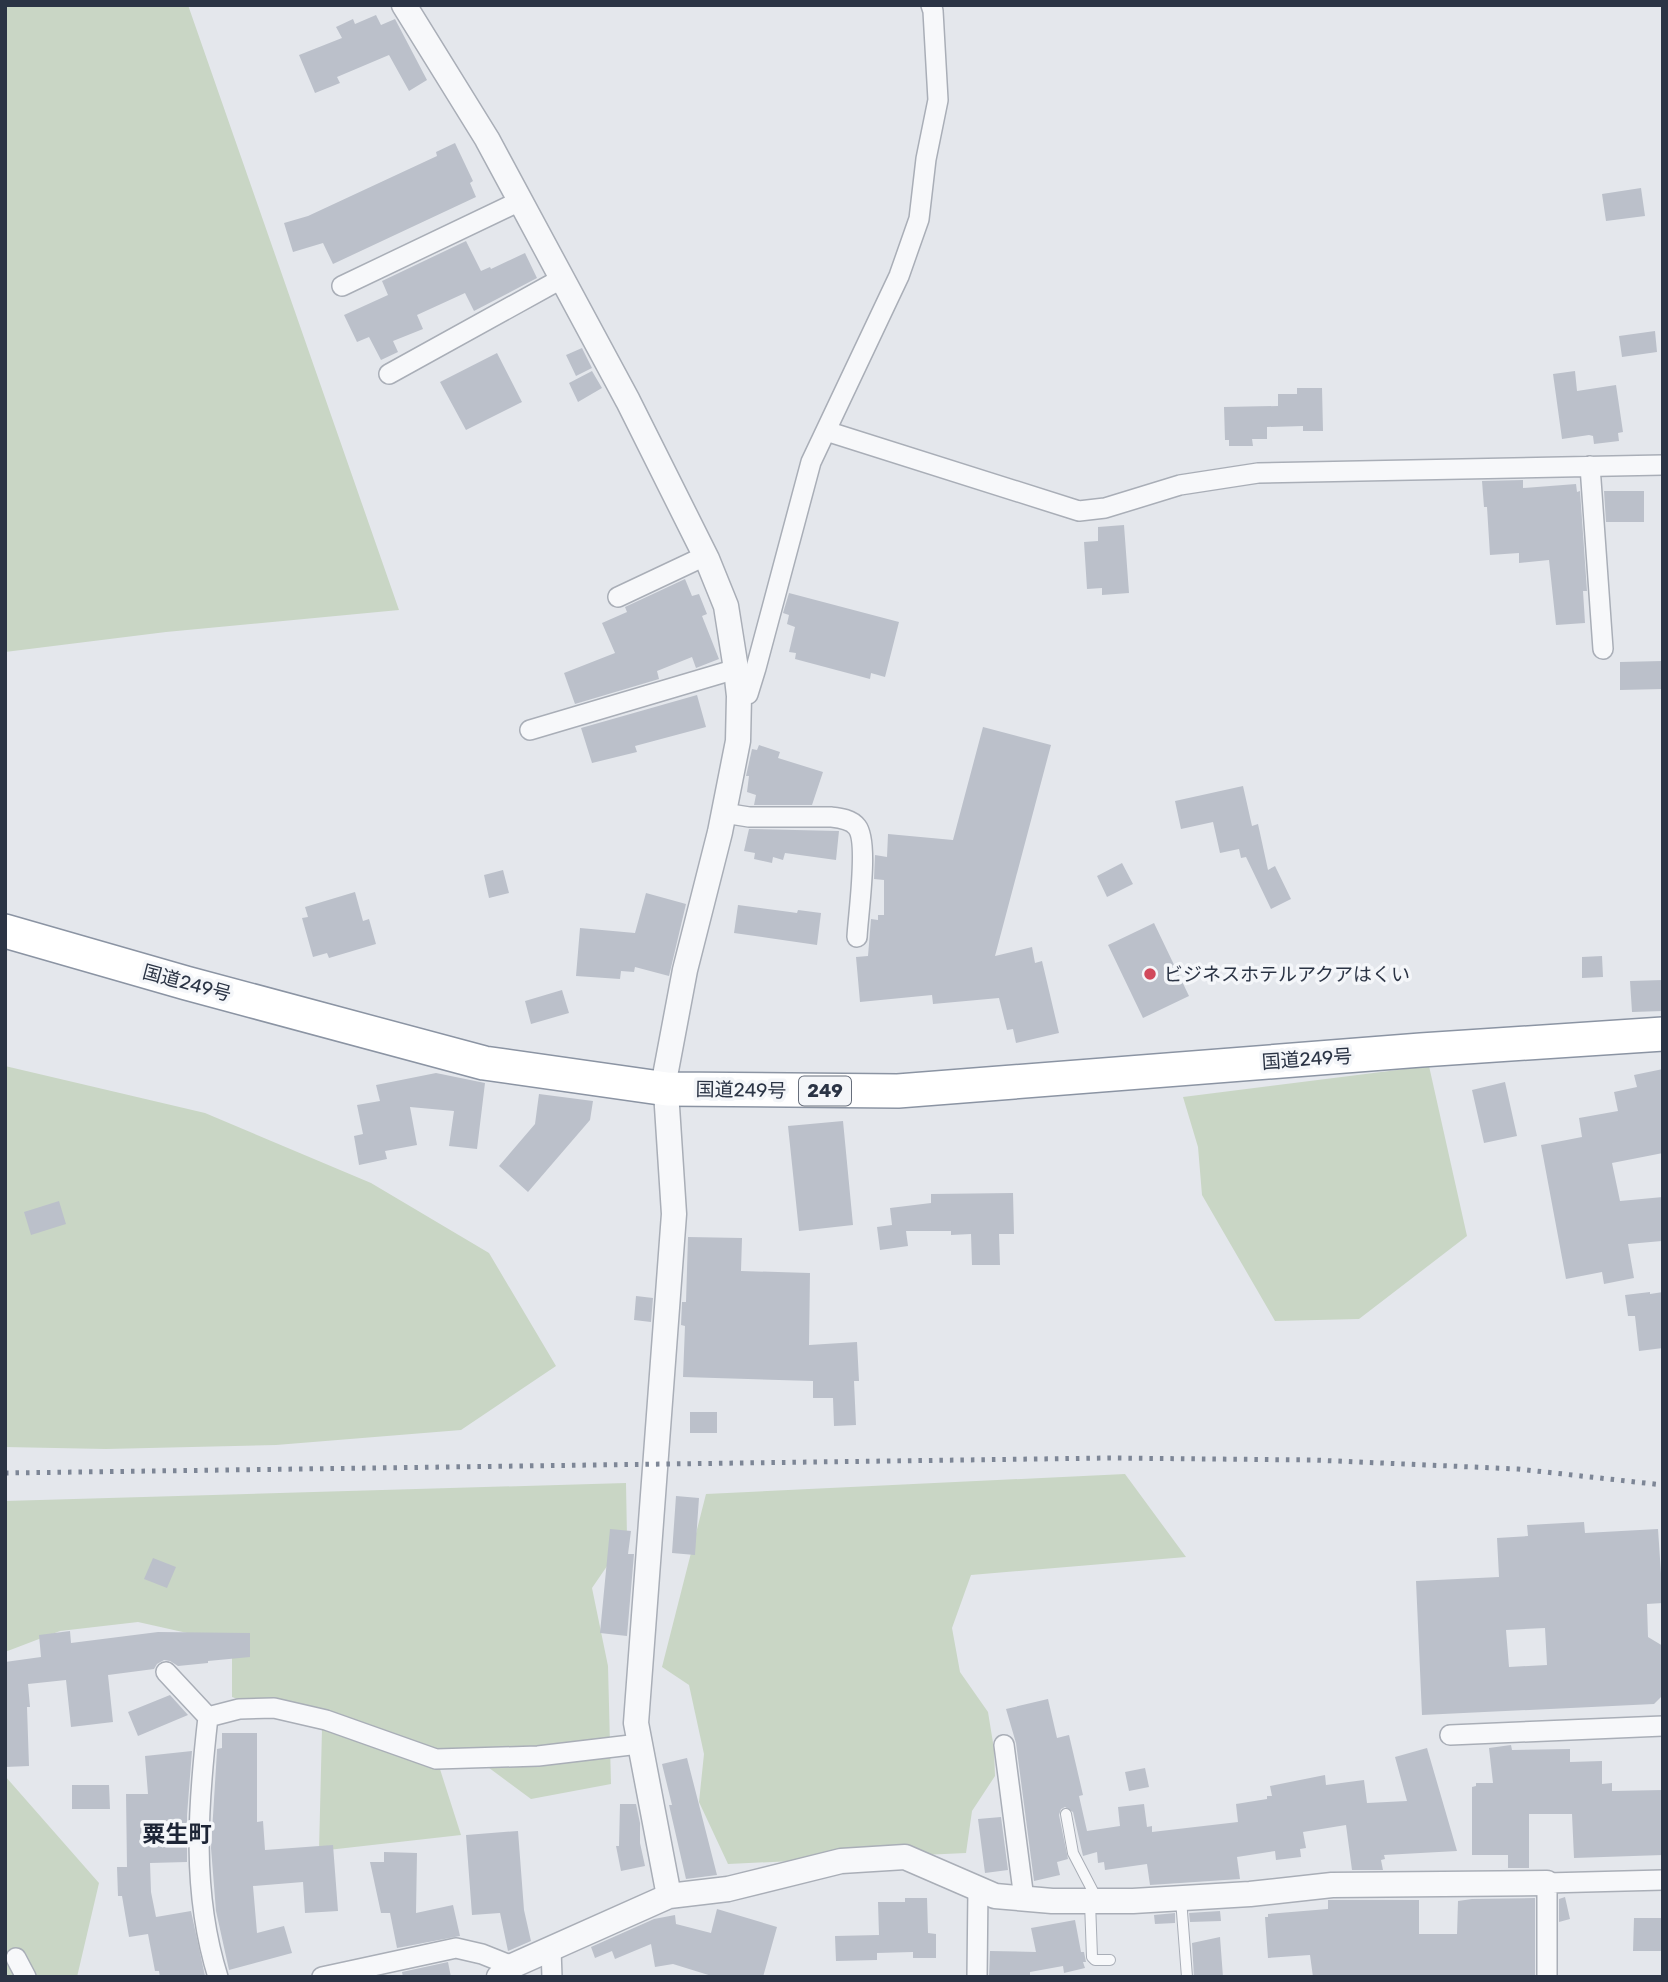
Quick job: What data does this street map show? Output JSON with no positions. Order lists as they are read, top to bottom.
{
  "streets": {
    "highway": ["国道249号", "249"]
  },
  "districts": ["粟生町"],
  "places": ["ビジネスホテルアクアはくい"]
}
